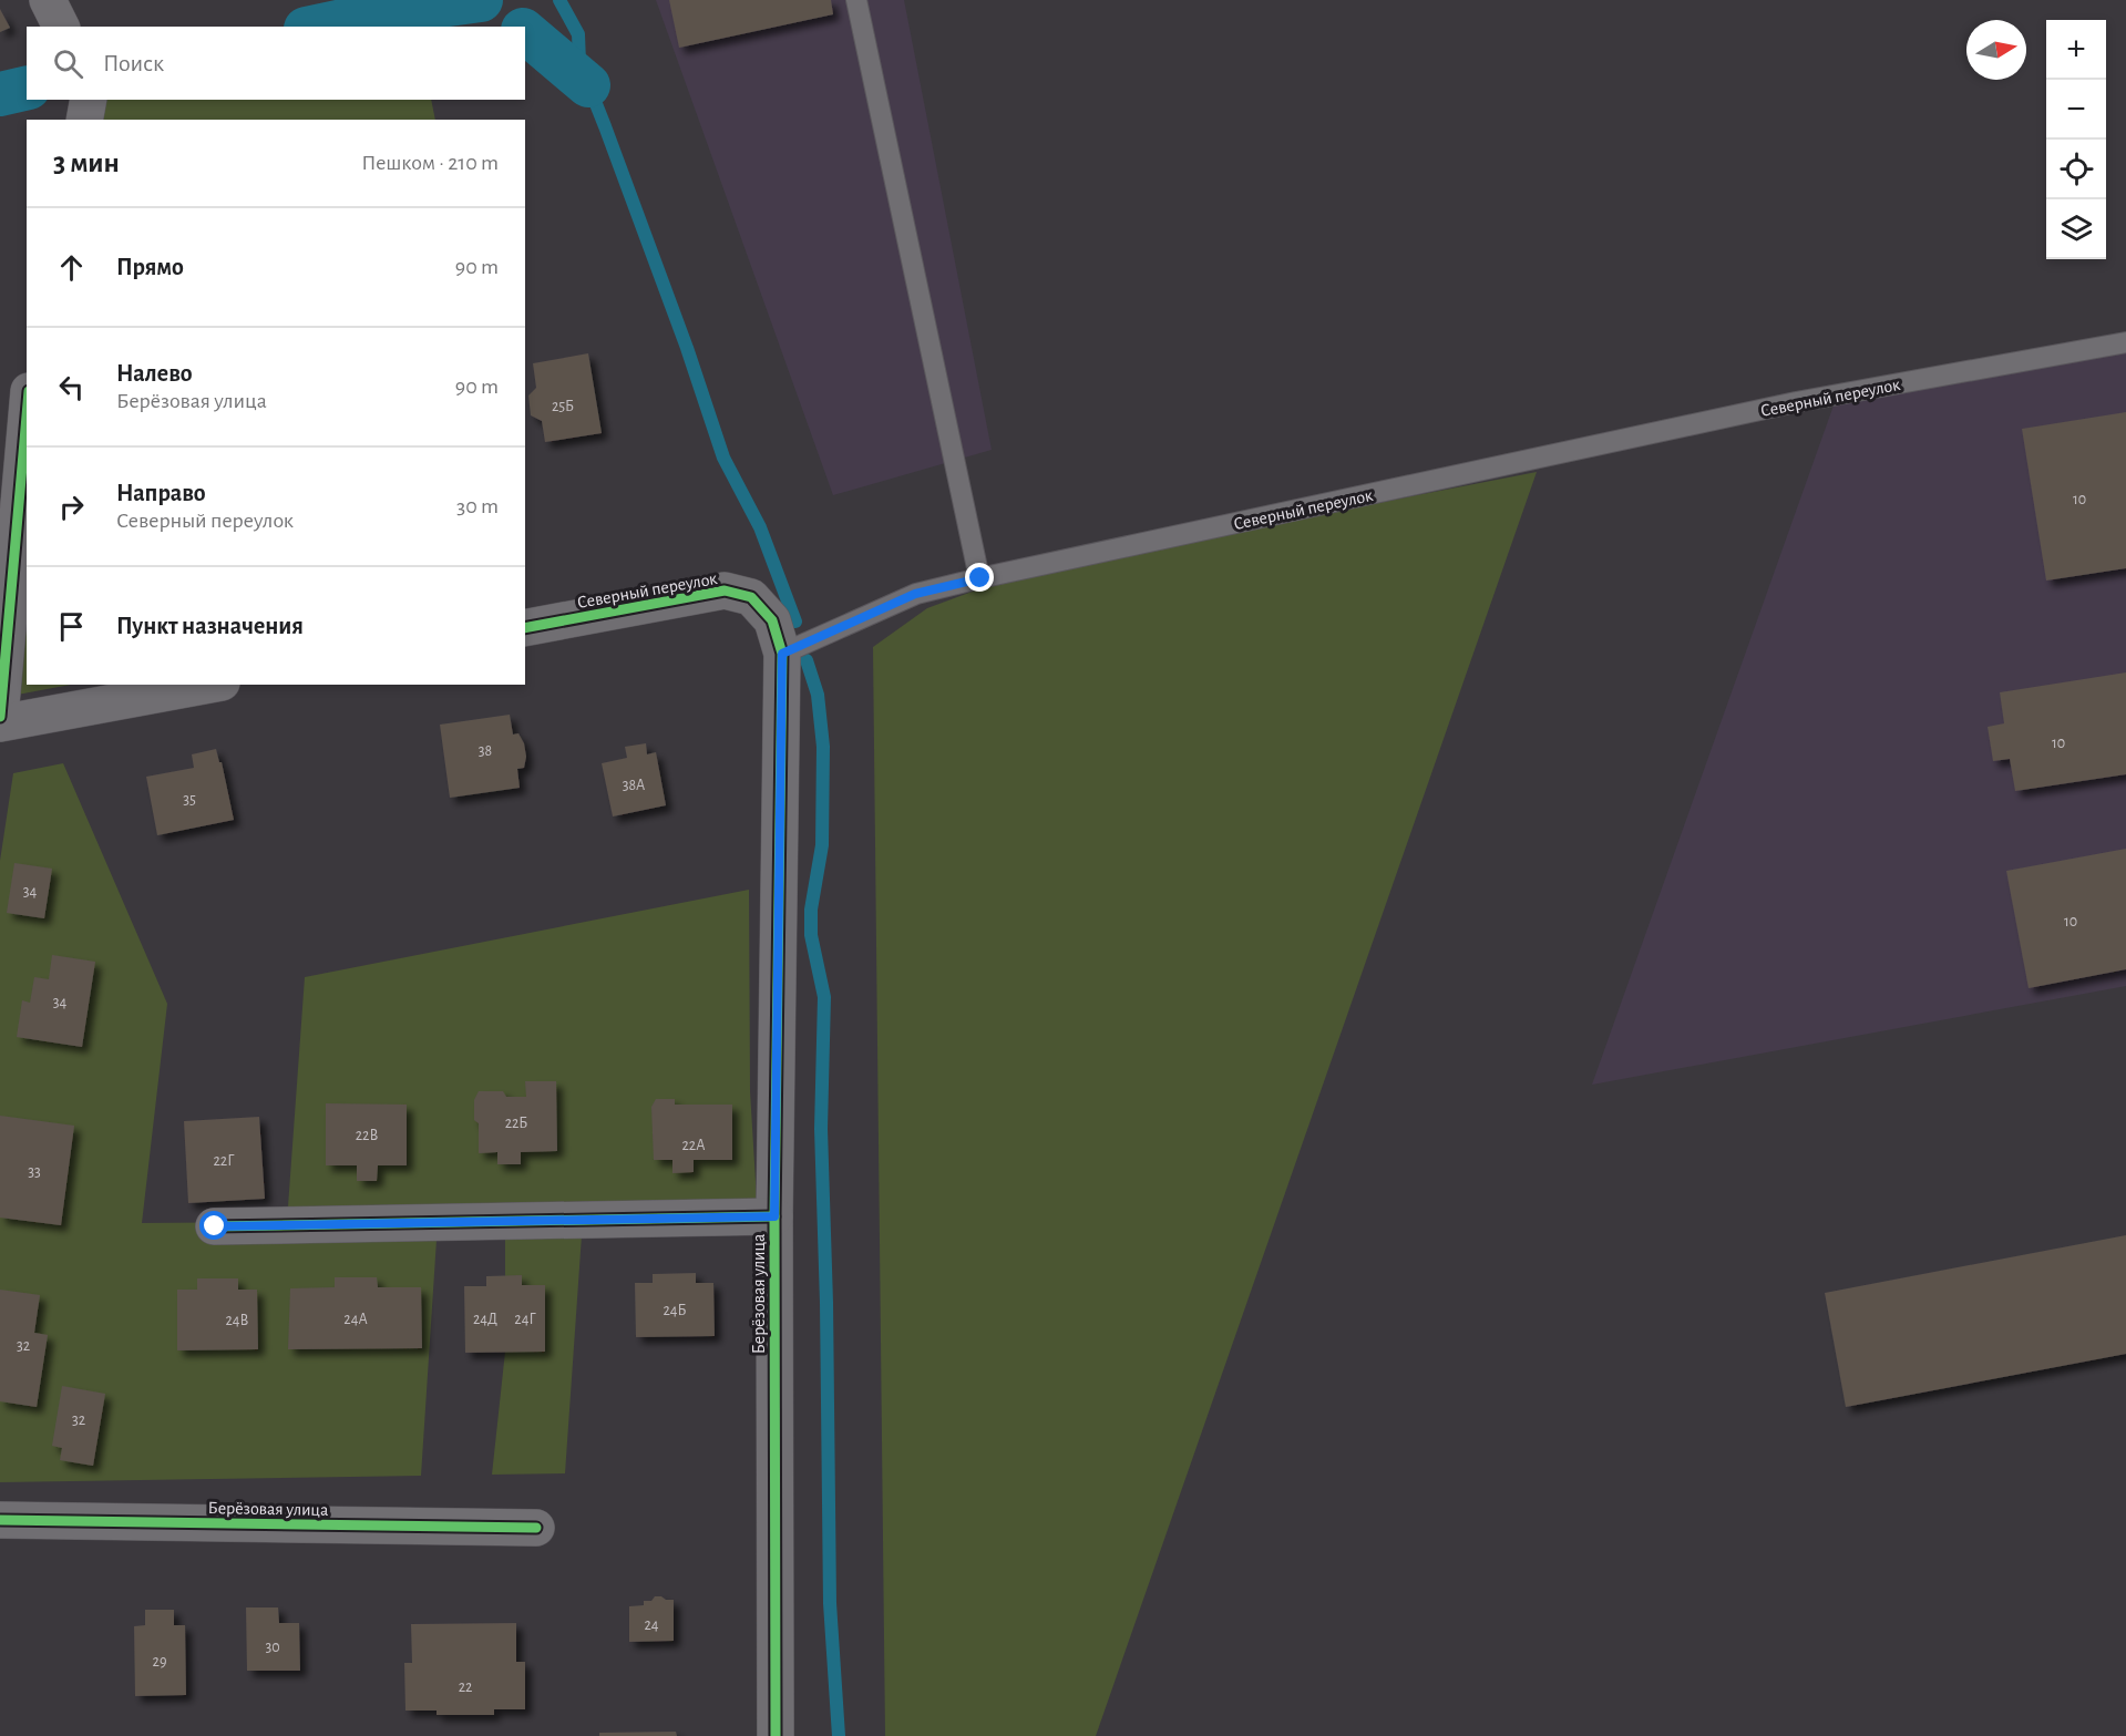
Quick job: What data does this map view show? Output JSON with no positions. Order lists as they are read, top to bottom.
{
  "streets": {
    "street": ["Северный переулок", "Берёзовая улица"]
  },
  "crossings": [
    ["Северный переулок", "Берёзовая улица"]
  ],
  "house_numbers": [
    "25Б",
    "10",
    "10",
    "38",
    "38А",
    "35",
    "34",
    "10",
    "34",
    "22Б",
    "22В",
    "22А",
    "22Г",
    "33",
    "24Б",
    "24А",
    "24Д",
    "24Г",
    "24В",
    "32",
    "32",
    "24",
    "30",
    "29",
    "22"
  ],
  "north": "right",
  "page": {
    "map_buttons": ["+", "−"],
    "search": "Поиск",
    "heading": ["3 мин", "Пешком · 210 m"],
    "list": [
      ["Прямо", "90 m"],
      ["Налево", "Берёзовая улица", "90 m"],
      ["Направо", "Северный переулок", "30 m"],
      "Пункт назначения"
    ]
  }
}
